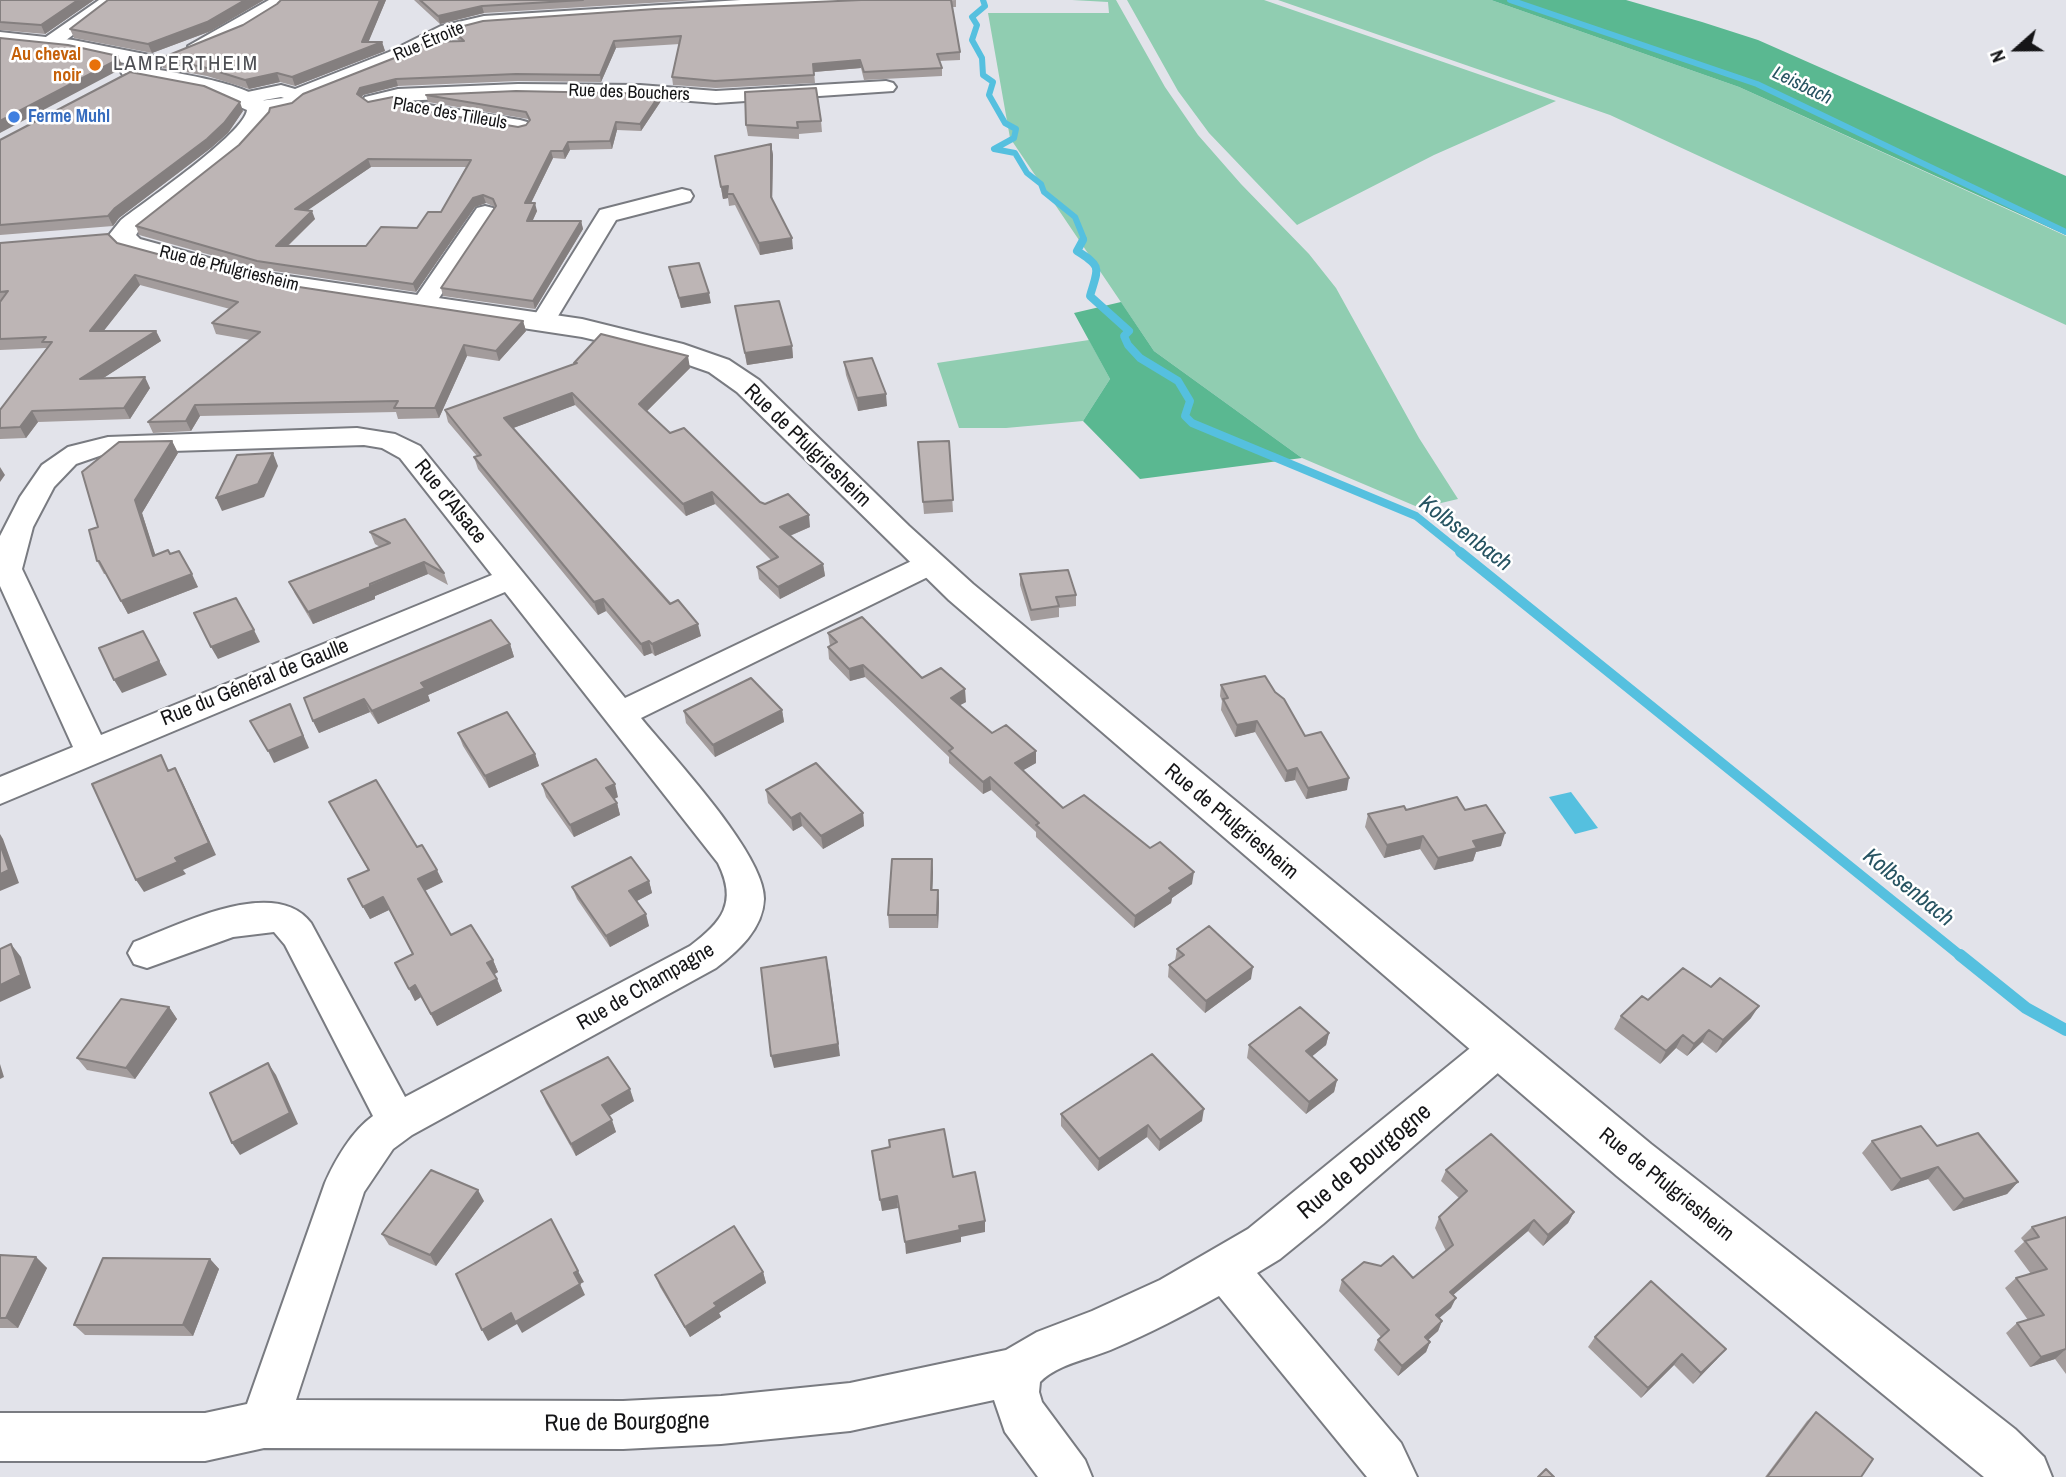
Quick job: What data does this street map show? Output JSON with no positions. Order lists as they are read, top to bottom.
{
  "streets": {
    "main road": ["Rue de Pfulgriesheim"],
    "street": [
      "Rue Étroite",
      "Rue des Bouchers",
      "Place des Tilleuls",
      "Rue d'Alsace",
      "Rue du Général de Gaulle",
      "Rue de Champagne",
      "Rue de Bourgogne"
    ]
  },
  "crossings": [
    ["Rue Étroite", "Place des Tilleuls"],
    ["Rue des Bouchers", "Place des Tilleuls"],
    ["Place des Tilleuls", "Rue de Pfulgriesheim"],
    ["Rue de Pfulgriesheim", "Rue de Bourgogne"],
    ["Rue d'Alsace", "Rue du Général de Gaulle"],
    ["Rue d'Alsace", "Rue de Champagne"],
    ["Rue de Champagne", "Rue de Bourgogne"]
  ],
  "districts": ["LAMPERTHEIM"],
  "water": ["Leisbach", "Kolbsenbach"],
  "places": ["Au cheval noir", "Ferme Muhl"],
  "north": "left"
}
